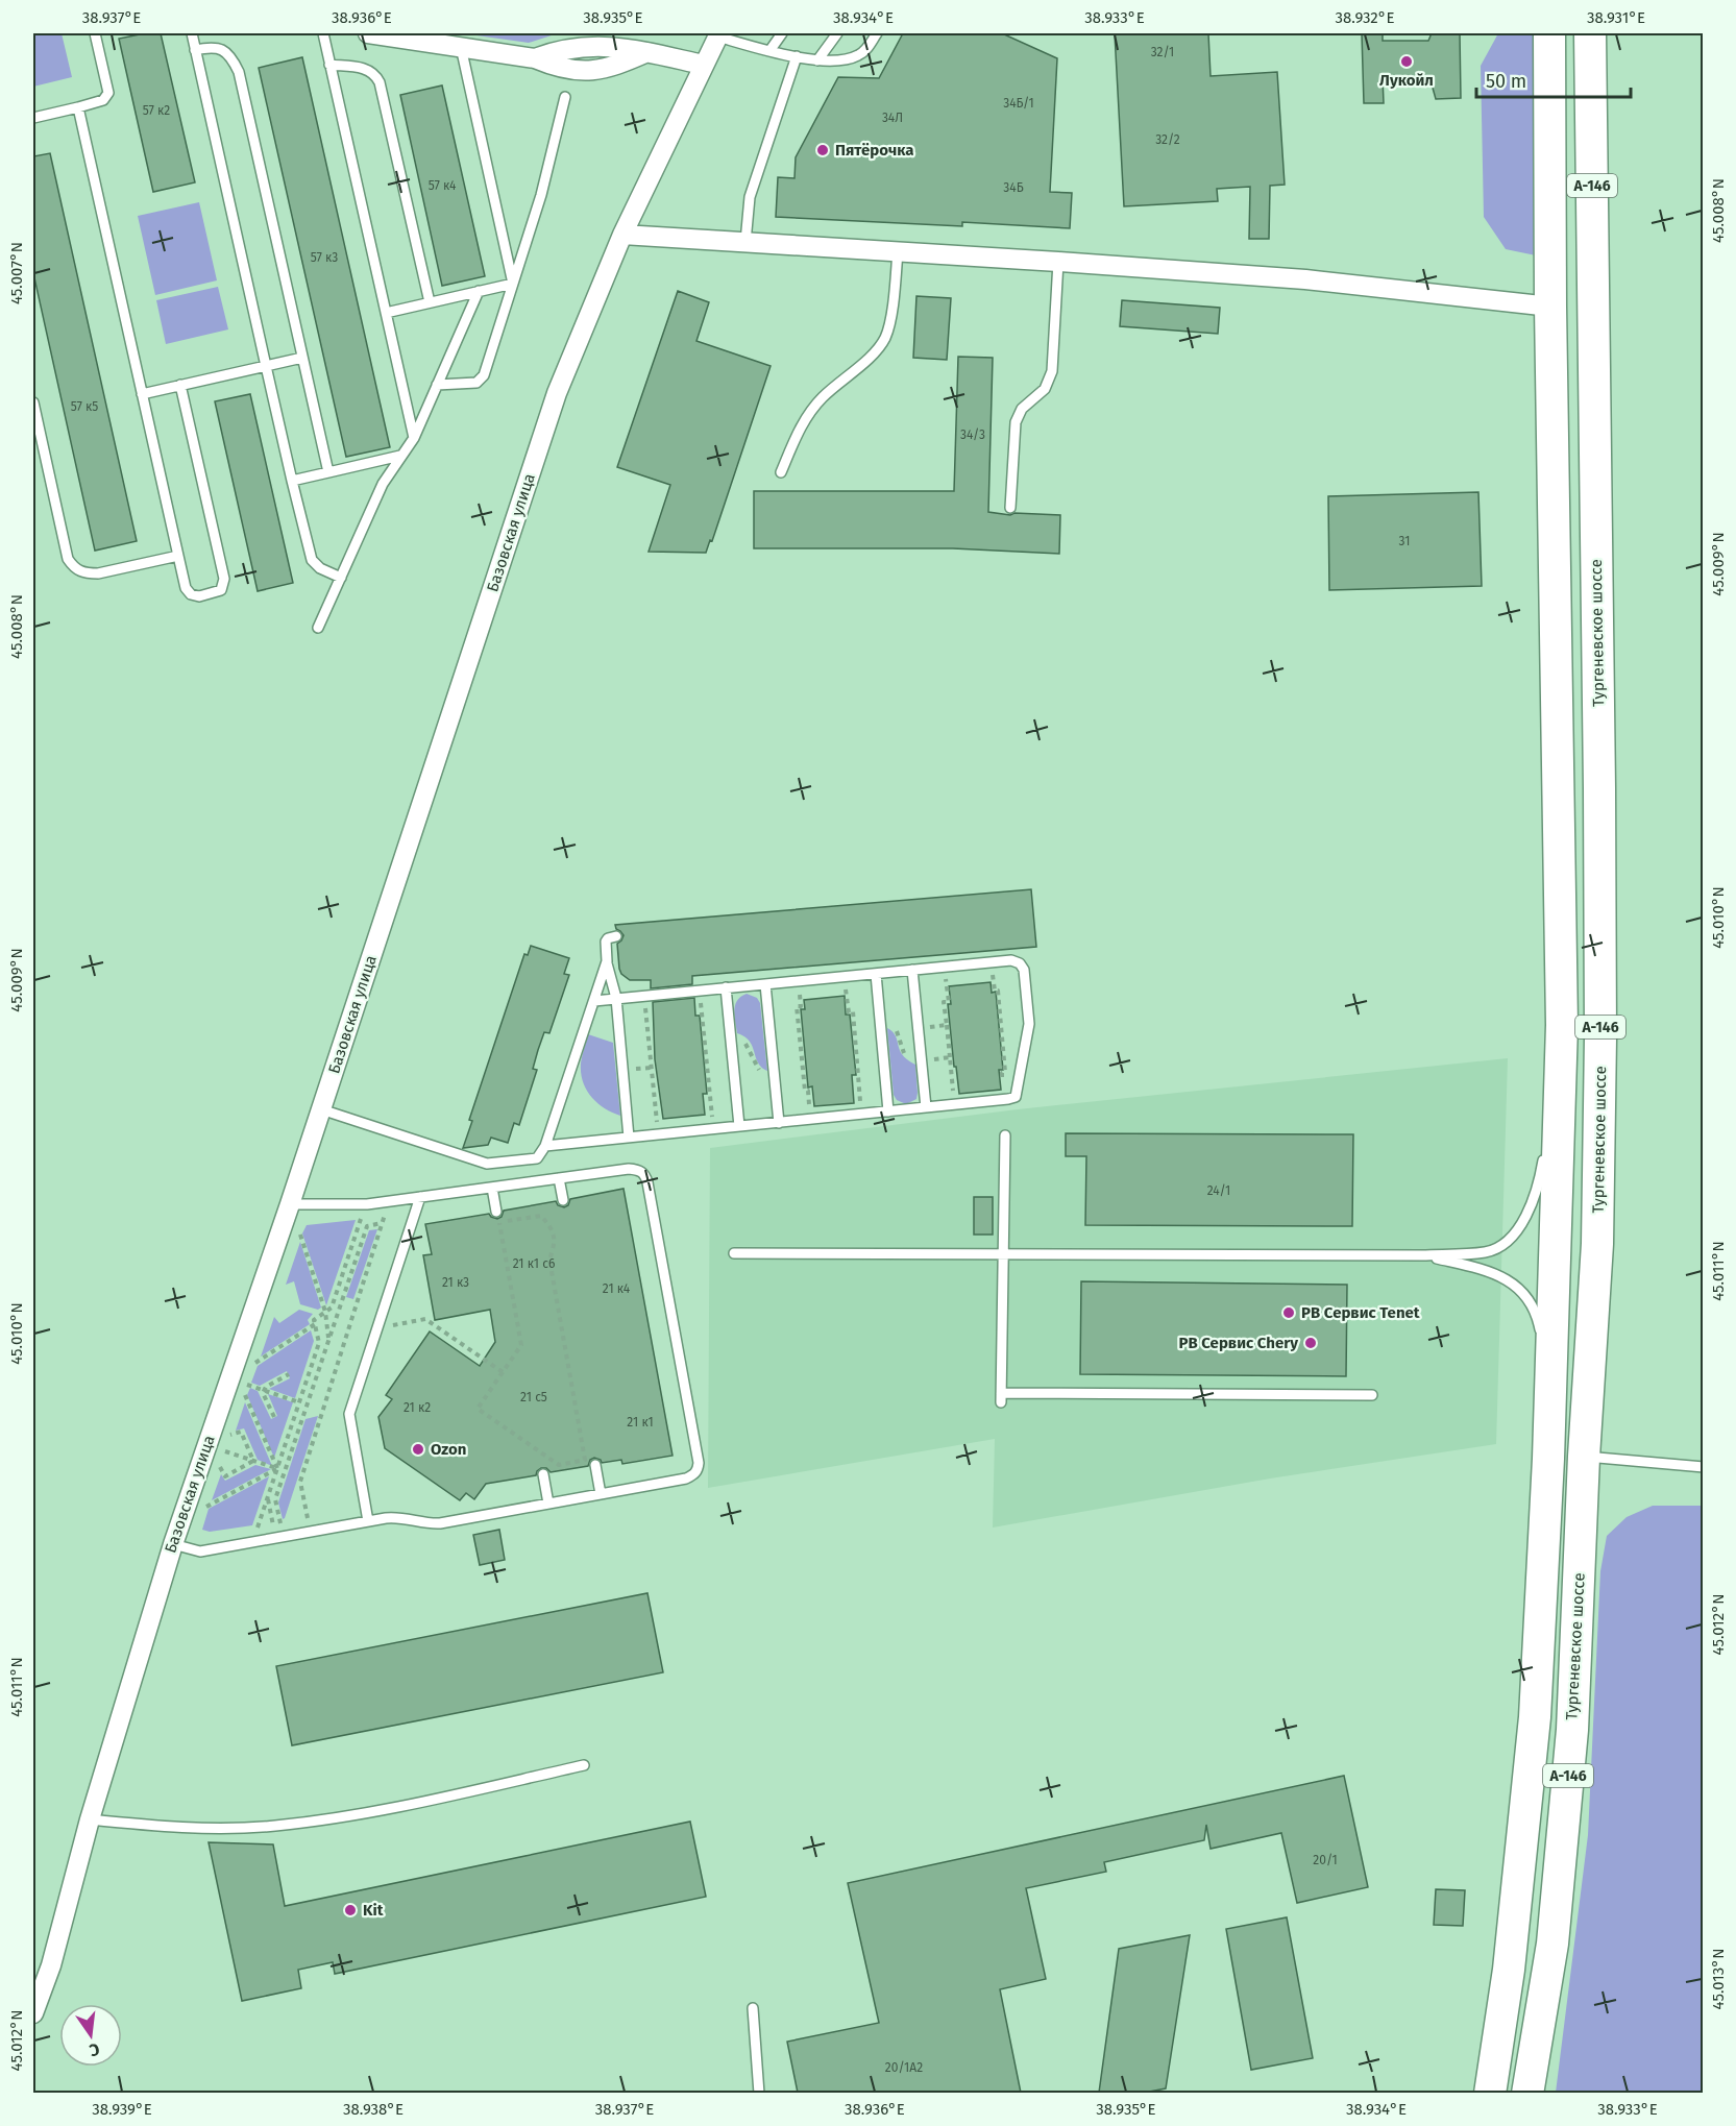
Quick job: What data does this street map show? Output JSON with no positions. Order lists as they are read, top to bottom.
{
  "streets": {
    "highway": ["А-146", "Тургеневское шоссе"],
    "street": ["Базовская улица"]
  },
  "places": [
    "Лукойл",
    "Пятёрочка",
    "PB Сервис Tenet",
    "PB Сервис Chery",
    "Ozon",
    "Kit"
  ],
  "house_numbers": [
    "32/1",
    "34Б/1",
    "57 к2",
    "34Л",
    "32/2",
    "57 к4",
    "34Б",
    "57 к3",
    "57 к5",
    "34/3",
    "31",
    "24/1",
    "21 к1 с6",
    "21 к3",
    "21 к4",
    "21 с5",
    "21 к2",
    "21 к1",
    "20/1",
    "20/1А2"
  ],
  "scale_bar": "50 m",
  "north": "bottom",
  "coordinates": [
    "38.937°E",
    "38.936°E",
    "38.935°E",
    "38.934°E",
    "38.933°E",
    "38.932°E",
    "38.931°E",
    "45.008°N",
    "45.007°N",
    "45.009°N",
    "45.010°N",
    "45.011°N",
    "45.012°N",
    "45.013°N",
    "38.939°E",
    "38.938°E"
  ]
}
